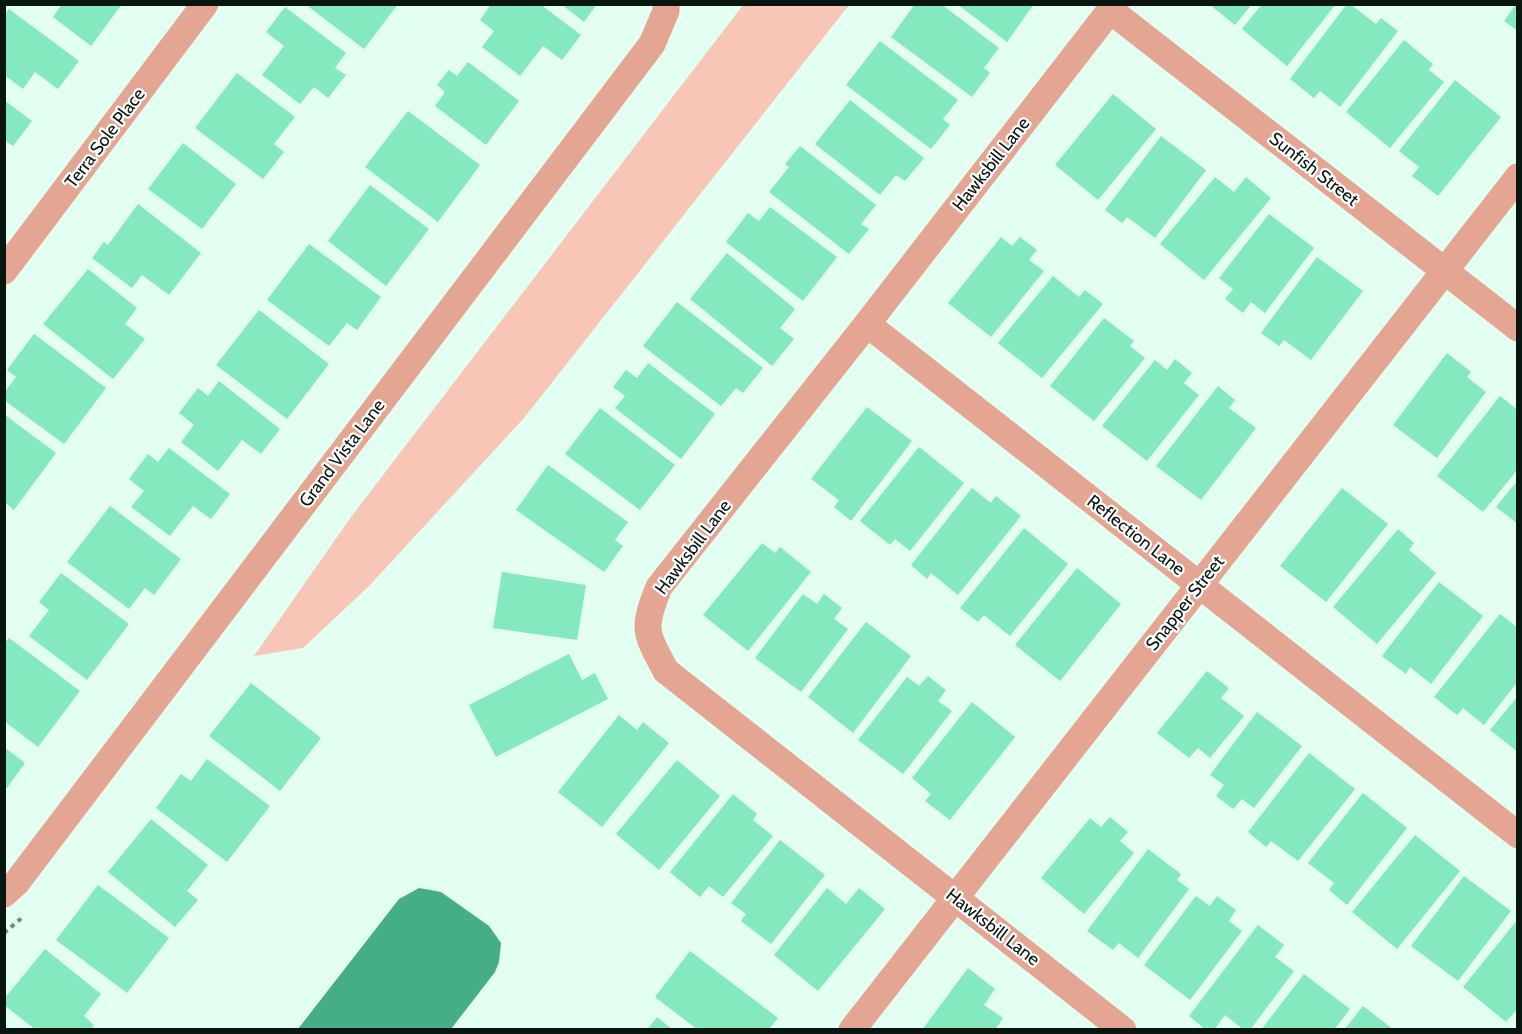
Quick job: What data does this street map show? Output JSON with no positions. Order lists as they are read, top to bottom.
{
  "streets": {
    "street": [
      "Terra Sole Place",
      "Hawksbill Lane",
      "Sunfish Street",
      "Grand Vista Lane",
      "Reflection Lane",
      "Snapper Street"
    ]
  },
  "crossings": [
    ["Hawksbill Lane", "Sunfish Street"],
    ["Hawksbill Lane", "Reflection Lane"],
    ["Hawksbill Lane", "Snapper Street"],
    ["Sunfish Street", "Snapper Street"],
    ["Reflection Lane", "Snapper Street"]
  ]
}
